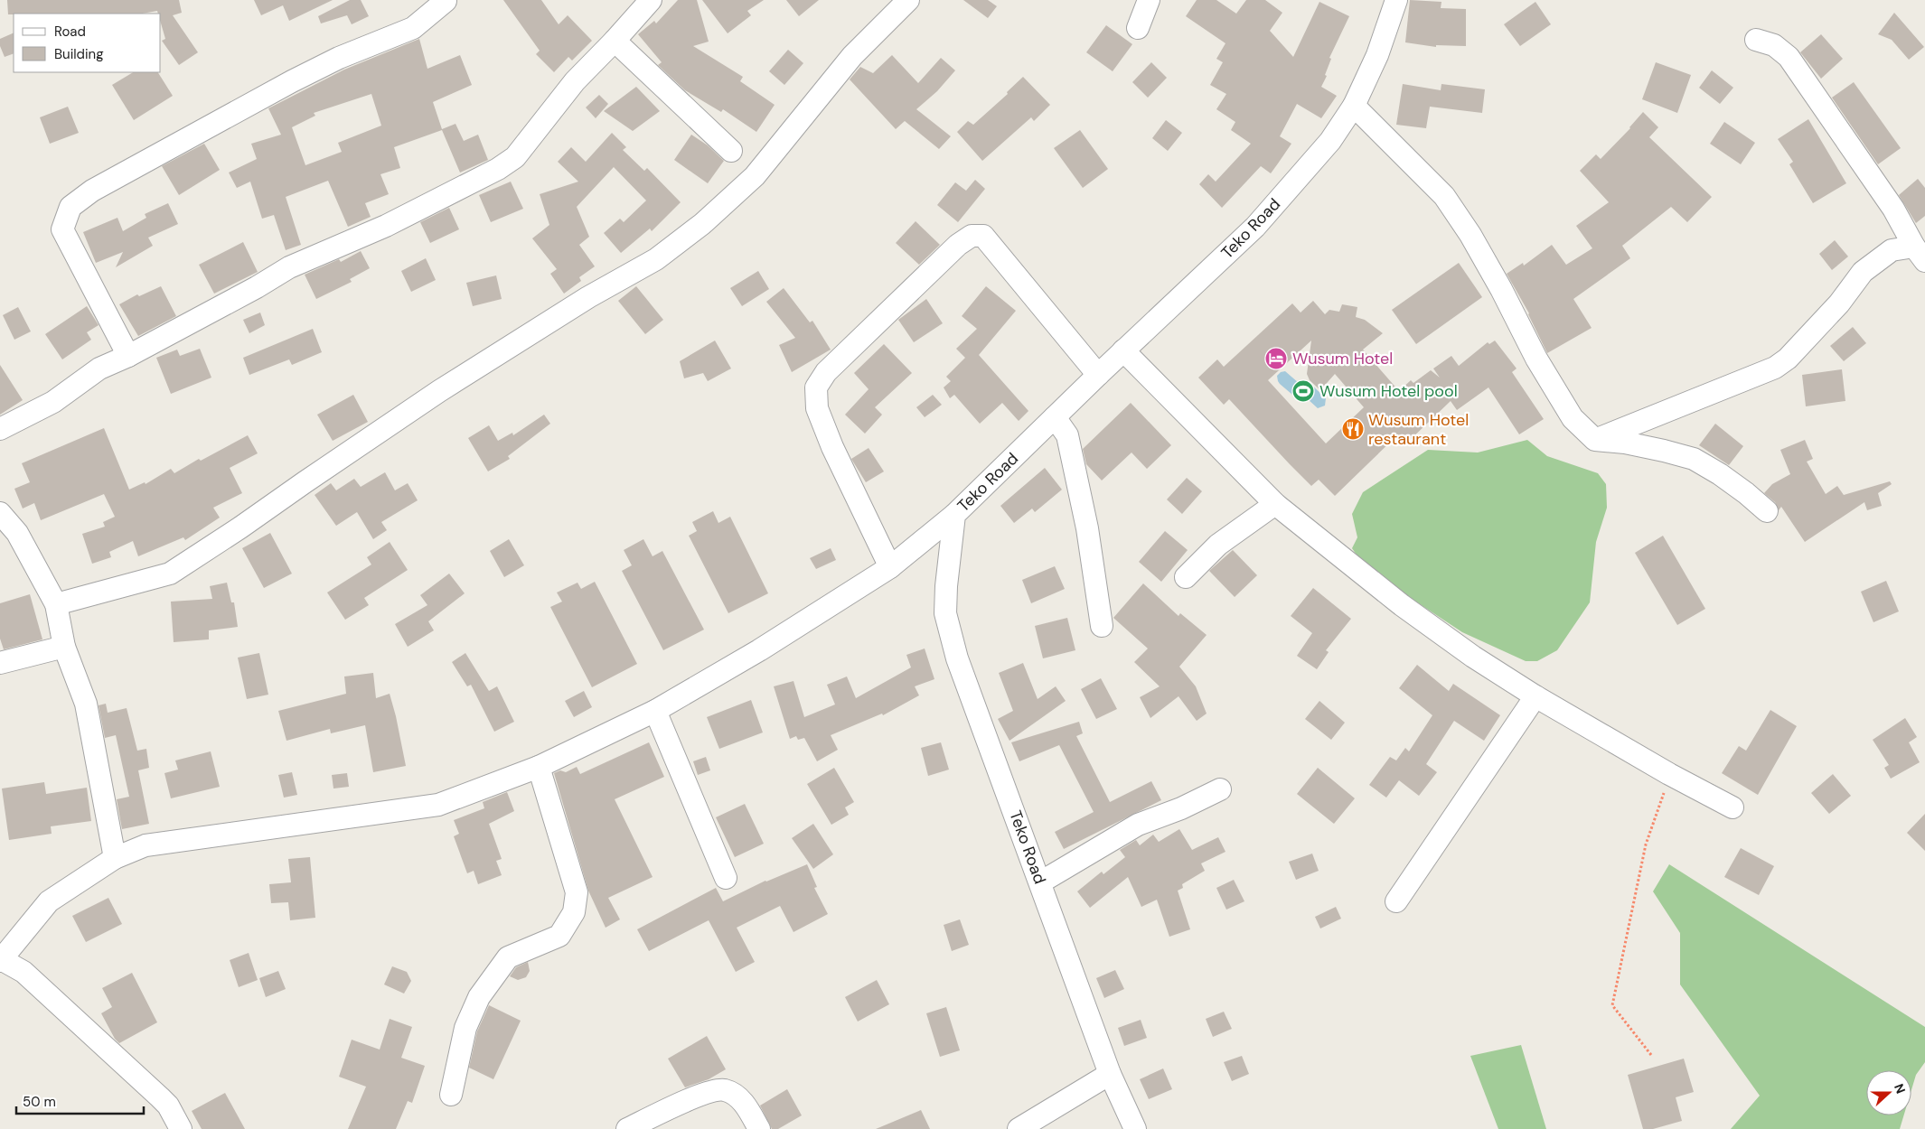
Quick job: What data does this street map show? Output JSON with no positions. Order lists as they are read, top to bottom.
{
  "streets": {
    "street": ["Teko Road"]
  },
  "places": {
    "hotel": ["Wusum Hotel"],
    "sports": ["Wusum Hotel pool"],
    "restaurant": ["Wusum Hotel restaurant"]
  },
  "legend": ["Road", "Building"],
  "scale_bar": "50 m",
  "north": "right"
}
